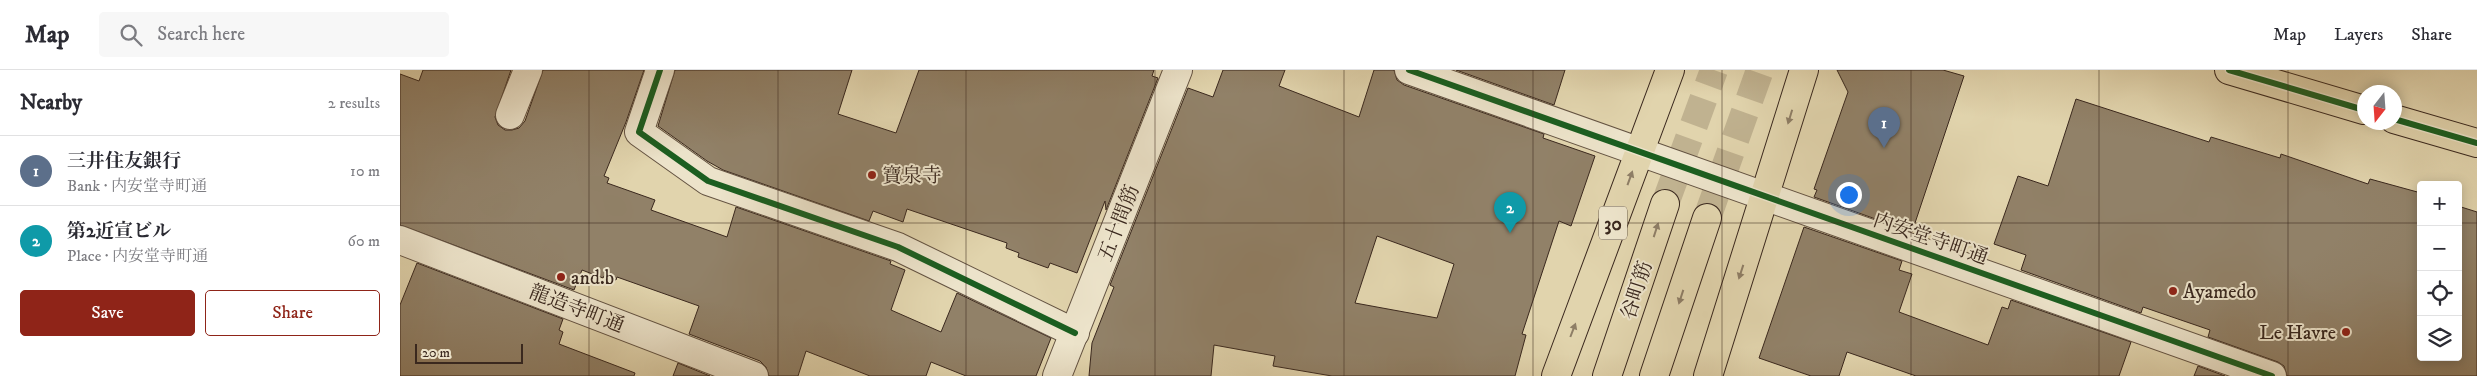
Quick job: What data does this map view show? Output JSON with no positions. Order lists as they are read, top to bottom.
{
  "streets": {
    "main road": ["30", "谷町筋"],
    "street": ["五十間筋", "内安堂寺町通", "龍造寺町通"]
  },
  "crossings": [
    ["30", "内安堂寺町通"]
  ],
  "places": [
    "寶泉寺",
    "and.b",
    "Ayamedo",
    "Le Havre"
  ],
  "scale_bar": "20 m",
  "north": "bottom",
  "page": {
    "header": "Map",
    "search": "Search here",
    "nav": ["Map", "Layers", "Share"],
    "heading": ["Nearby", "2 results"],
    "pins": ["1", "2"],
    "list": [
      {
        "mark": "1",
        "name": "三井住友銀行",
        "note": "Bank · 内安堂寺町通",
        "value": "10 m"
      },
      {
        "mark": "2",
        "name": "第2近宣ビル",
        "note": "Place · 内安堂寺町通",
        "value": "60 m"
      }
    ],
    "map_buttons": ["+", "−"],
    "buttons": ["Save", "Share"],
    "scale": "20 m"
  }
}
